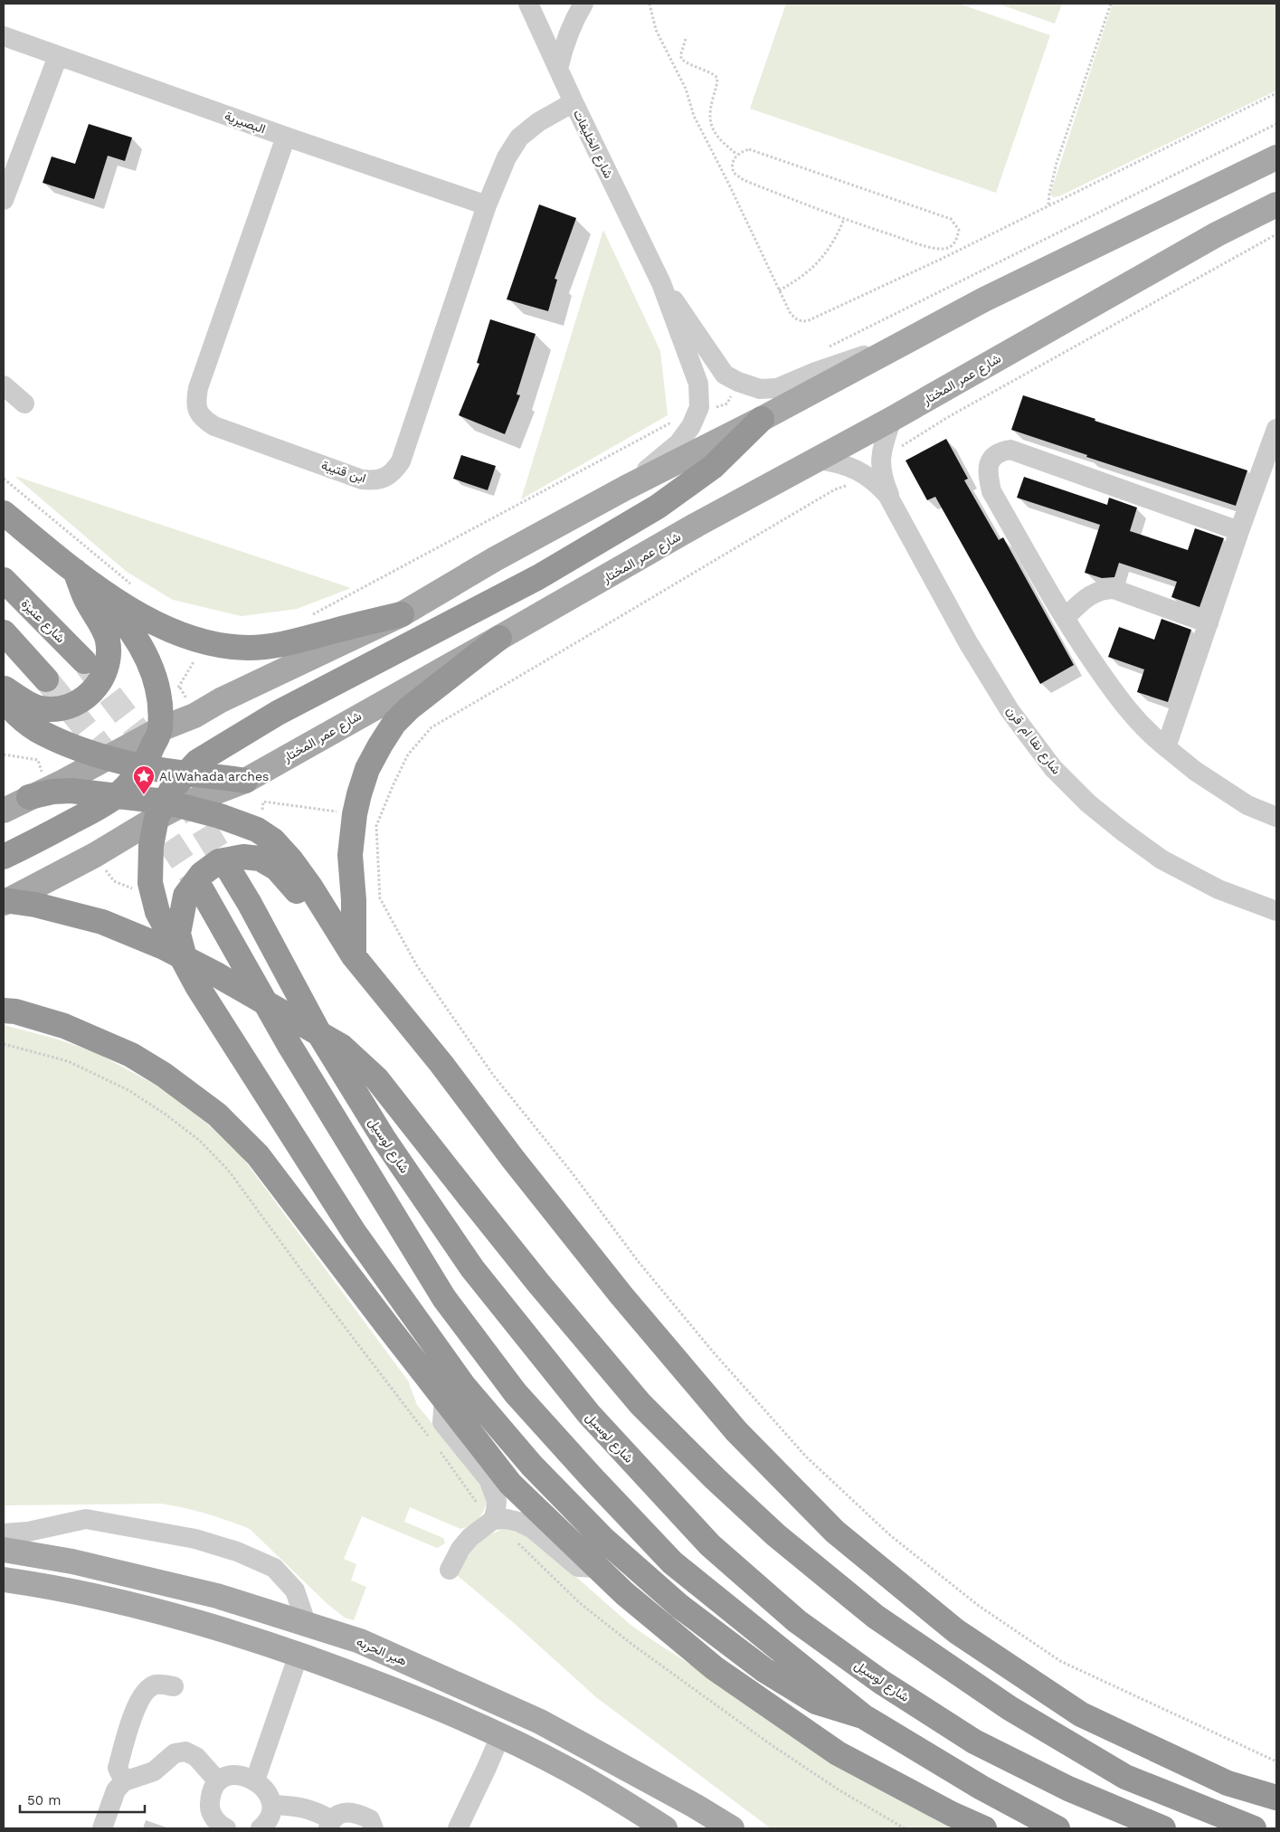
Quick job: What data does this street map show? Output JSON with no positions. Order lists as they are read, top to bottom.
{
  "streets": {
    "highway": ["شارع عنيزة", "شارع لوسيل"],
    "main road": ["شارع عمر المختار", "هير الحربه"],
    "street": [
      "البصيرية",
      "شارع الخليفات",
      "ابن قتيبة",
      "شارع نقا ام قرن"
    ]
  },
  "crossings": [
    ["البصيرية", "ابن قتيبة"],
    ["شارع الخليفات", "ابن قتيبة"],
    ["شارع عمر المختار", "شارع نقا ام قرن"]
  ],
  "places": {
    "place": ["Al Wahada arches"]
  },
  "scale_bar": "50 m"
}
